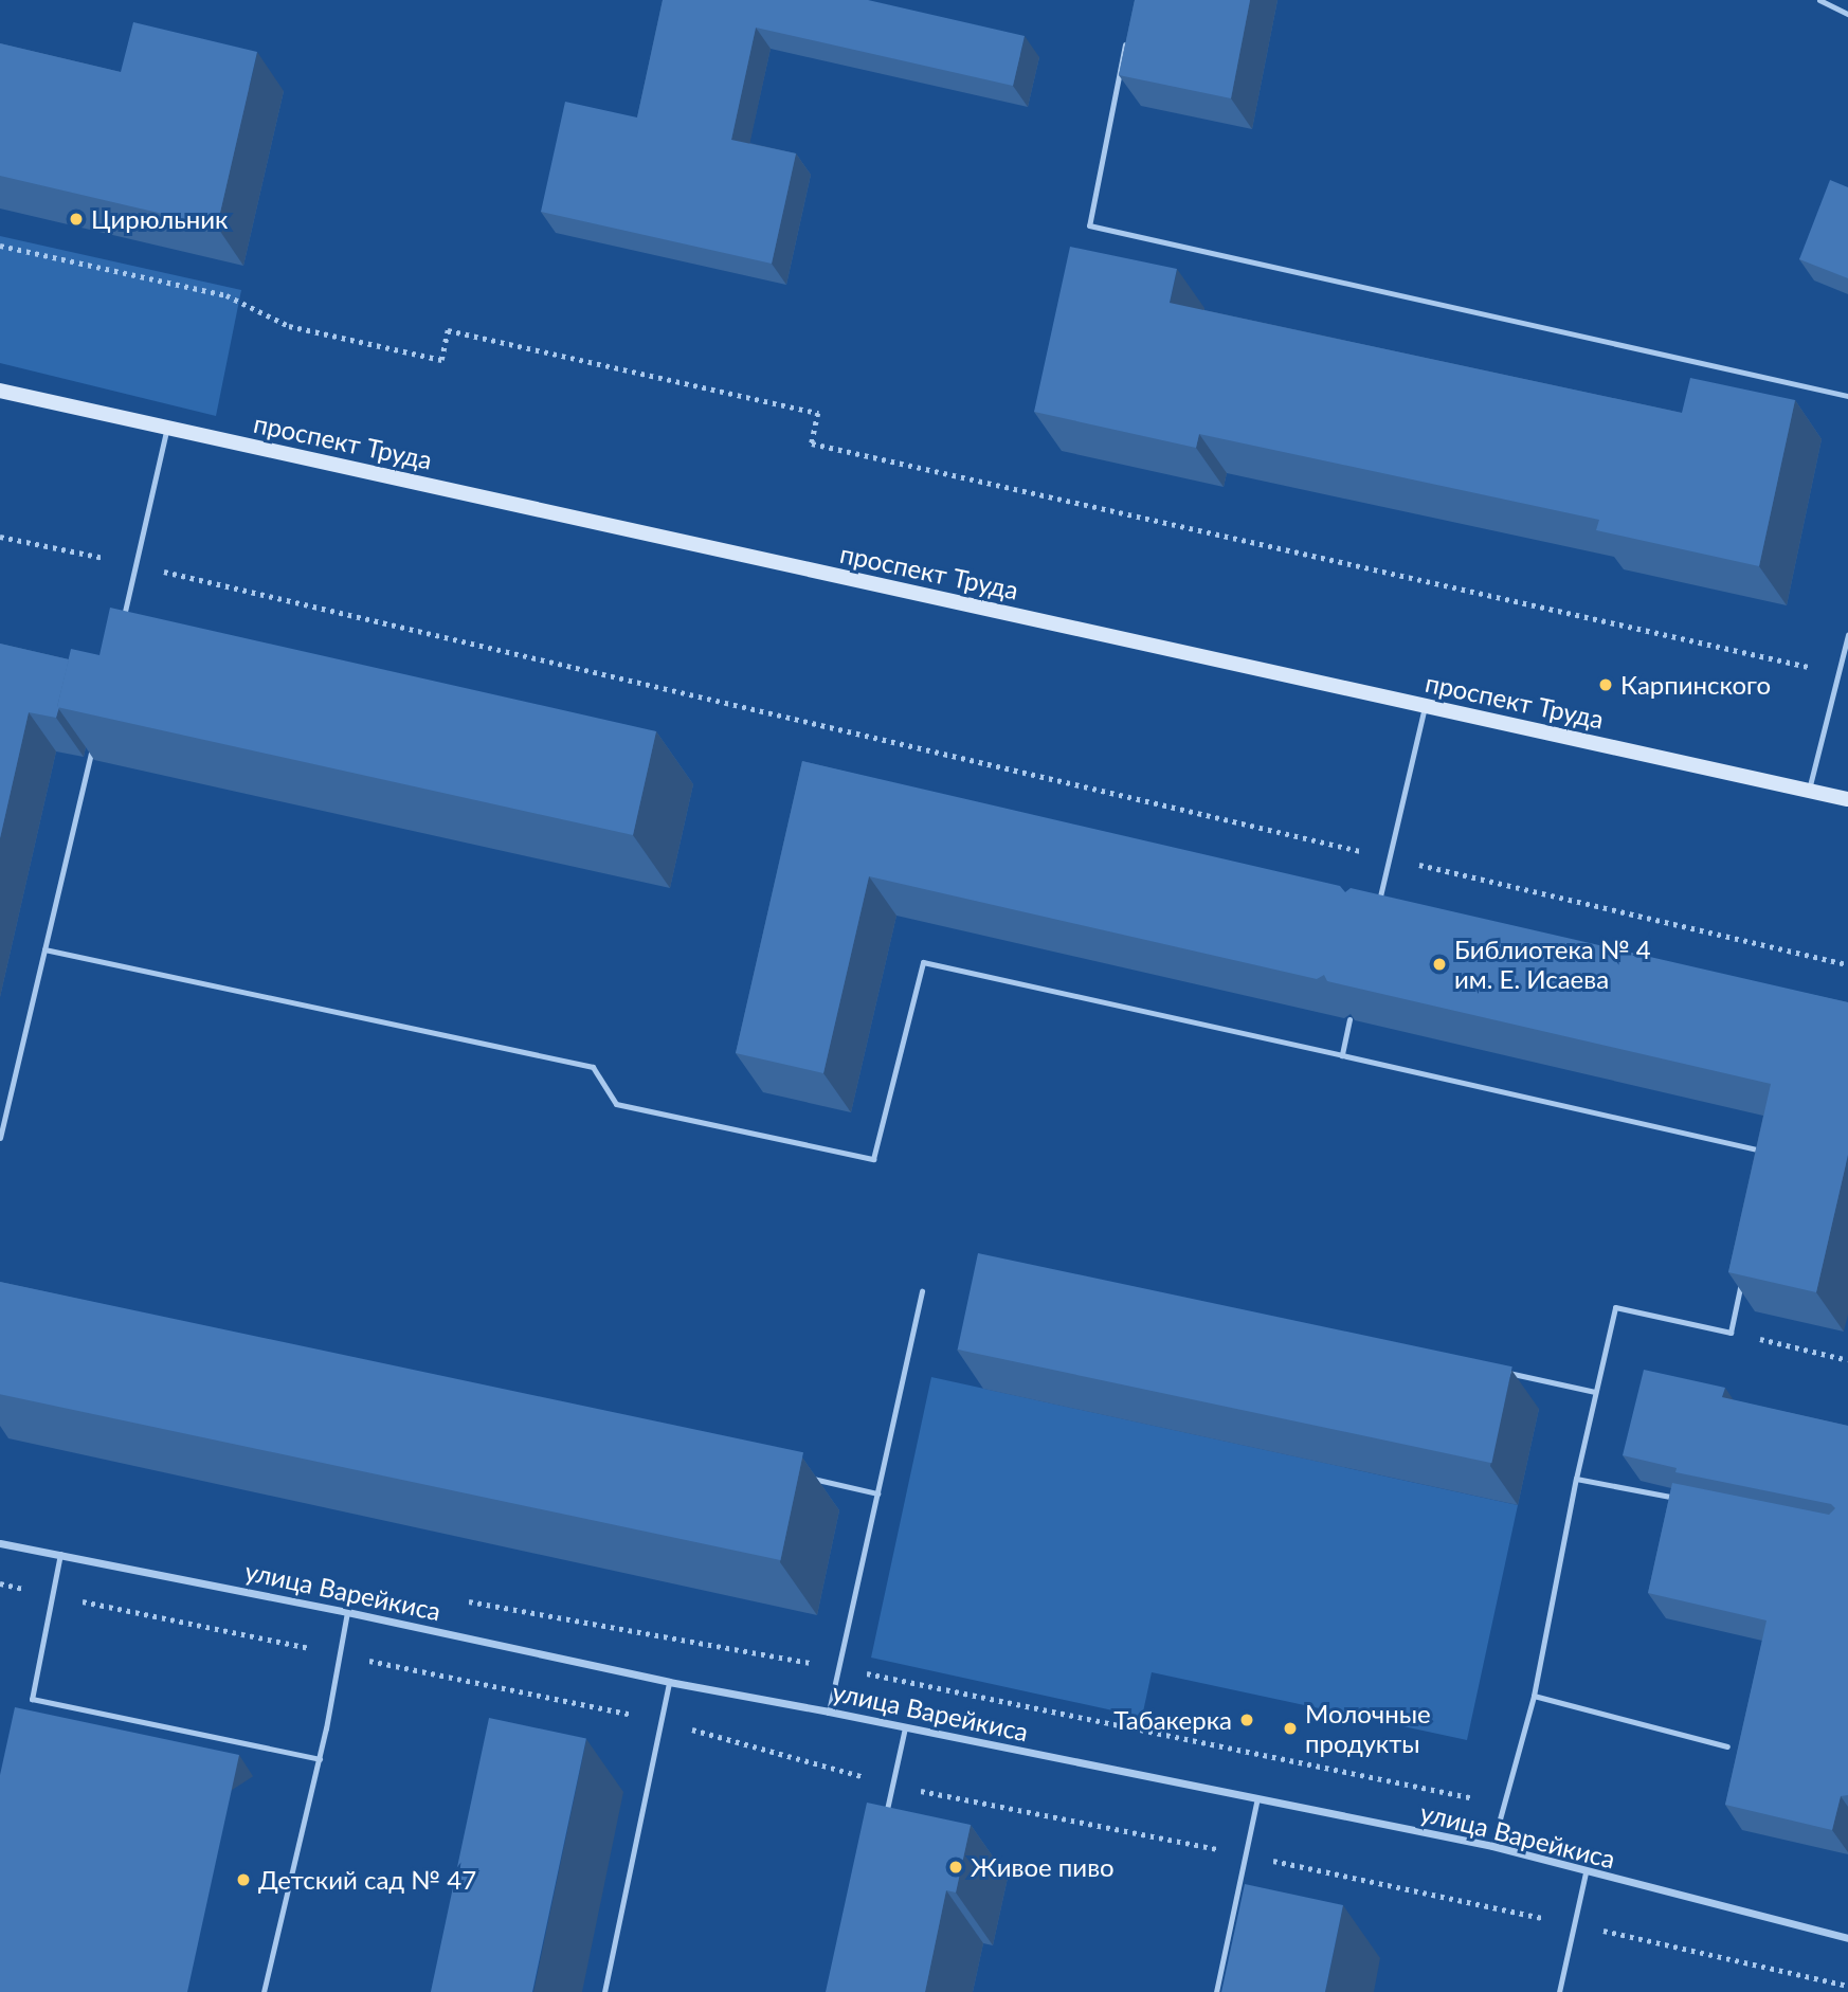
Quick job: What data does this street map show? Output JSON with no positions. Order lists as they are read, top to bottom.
{
  "streets": {
    "main road": ["проспект Труда"],
    "street": ["улица Варейкиса"]
  },
  "places": [
    "Цирюльник",
    "Карпинского",
    "Библиотека № 4 им. Е. Исаева",
    "Табакерка",
    "Молочные продукты",
    "Живое пиво",
    "Детский сад № 47"
  ]
}
